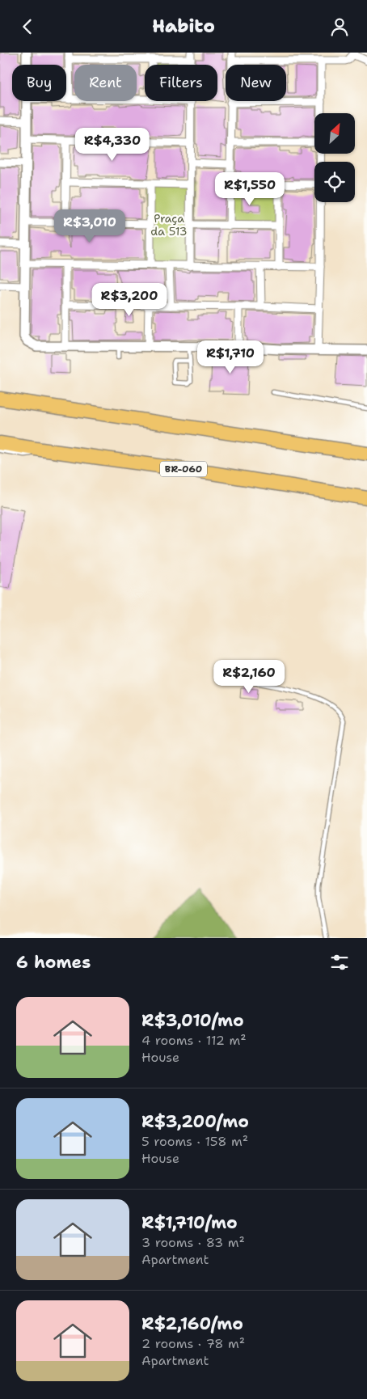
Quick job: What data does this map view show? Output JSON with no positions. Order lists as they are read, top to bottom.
{
  "streets": {
    "highway": ["BR-060"]
  },
  "parks": ["Praça da 513"],
  "north": "top right",
  "page": {
    "header": "Habito",
    "chip": [
      "Buy",
      "Rent",
      "Filters",
      "New"
    ],
    "price": [
      "R$4,330",
      "R$1,550",
      "R$3,010",
      "R$3,200",
      "R$1,710",
      "R$2,160"
    ],
    "heading": "6 homes",
    "list": [
      {
        "name": "R$3,010/mo",
        "note": "4 rooms · 112 m² · House"
      },
      {
        "name": "R$3,200/mo",
        "note": "5 rooms · 158 m² · House"
      },
      {
        "name": "R$1,710/mo",
        "note": "3 rooms · 83 m² · Apartment"
      },
      {
        "name": "R$2,160/mo",
        "note": "2 rooms · 78 m² · Apartment"
      }
    ]
  }
}
